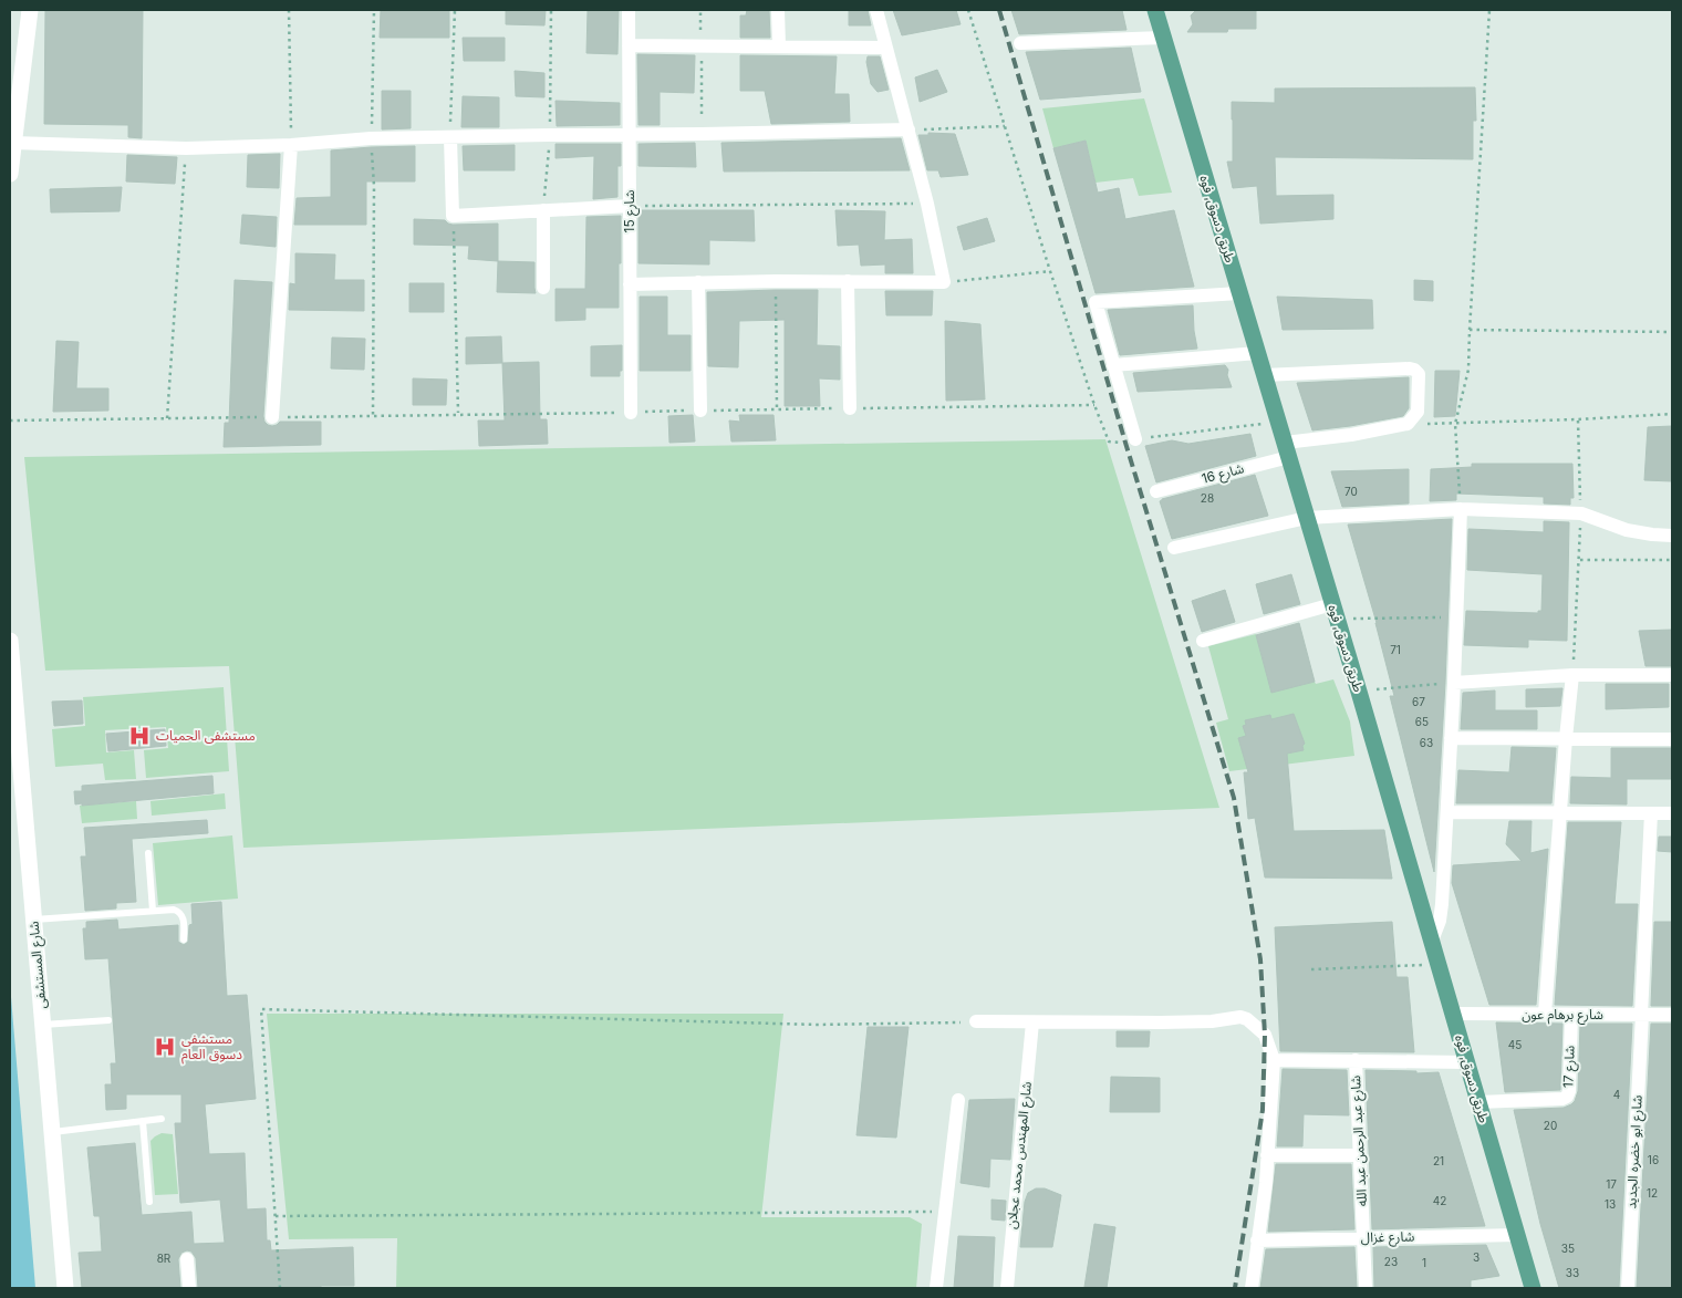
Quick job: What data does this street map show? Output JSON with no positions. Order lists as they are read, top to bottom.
{
  "streets": {
    "main road": ["طريق دسوق, فوه", "شارع المستشفى"],
    "street": [
      "شارع 15",
      "شارع 16",
      "شارع برهام عون",
      "شارع 17",
      "شارع عبد الرحمن عبد الله",
      "شارع ابو خضره الجديد",
      "شارع المهندس محمد عجلان",
      "شارع غزال"
    ]
  },
  "crossings": [
    ["طريق دسوق, فوه", "شارع 16"],
    ["طريق دسوق, فوه", "شارع برهام عون"],
    ["طريق دسوق, فوه", "شارع 17"],
    ["طريق دسوق, فوه", "شارع غزال"],
    ["شارع برهام عون", "شارع 17"],
    ["شارع برهام عون", "شارع ابو خضره الجديد"],
    ["شارع عبد الرحمن عبد الله", "شارع غزال"]
  ],
  "places": {
    "hospital": ["مستشفى الحميات", "مستشفى دسوق العام"]
  },
  "house_numbers": [
    "70",
    "28",
    "71",
    "67",
    "65",
    "63",
    "45",
    "4",
    "20",
    "16",
    "21",
    "17",
    "12",
    "42",
    "13",
    "35",
    "3",
    "8R",
    "23",
    "1",
    "33"
  ]
}
